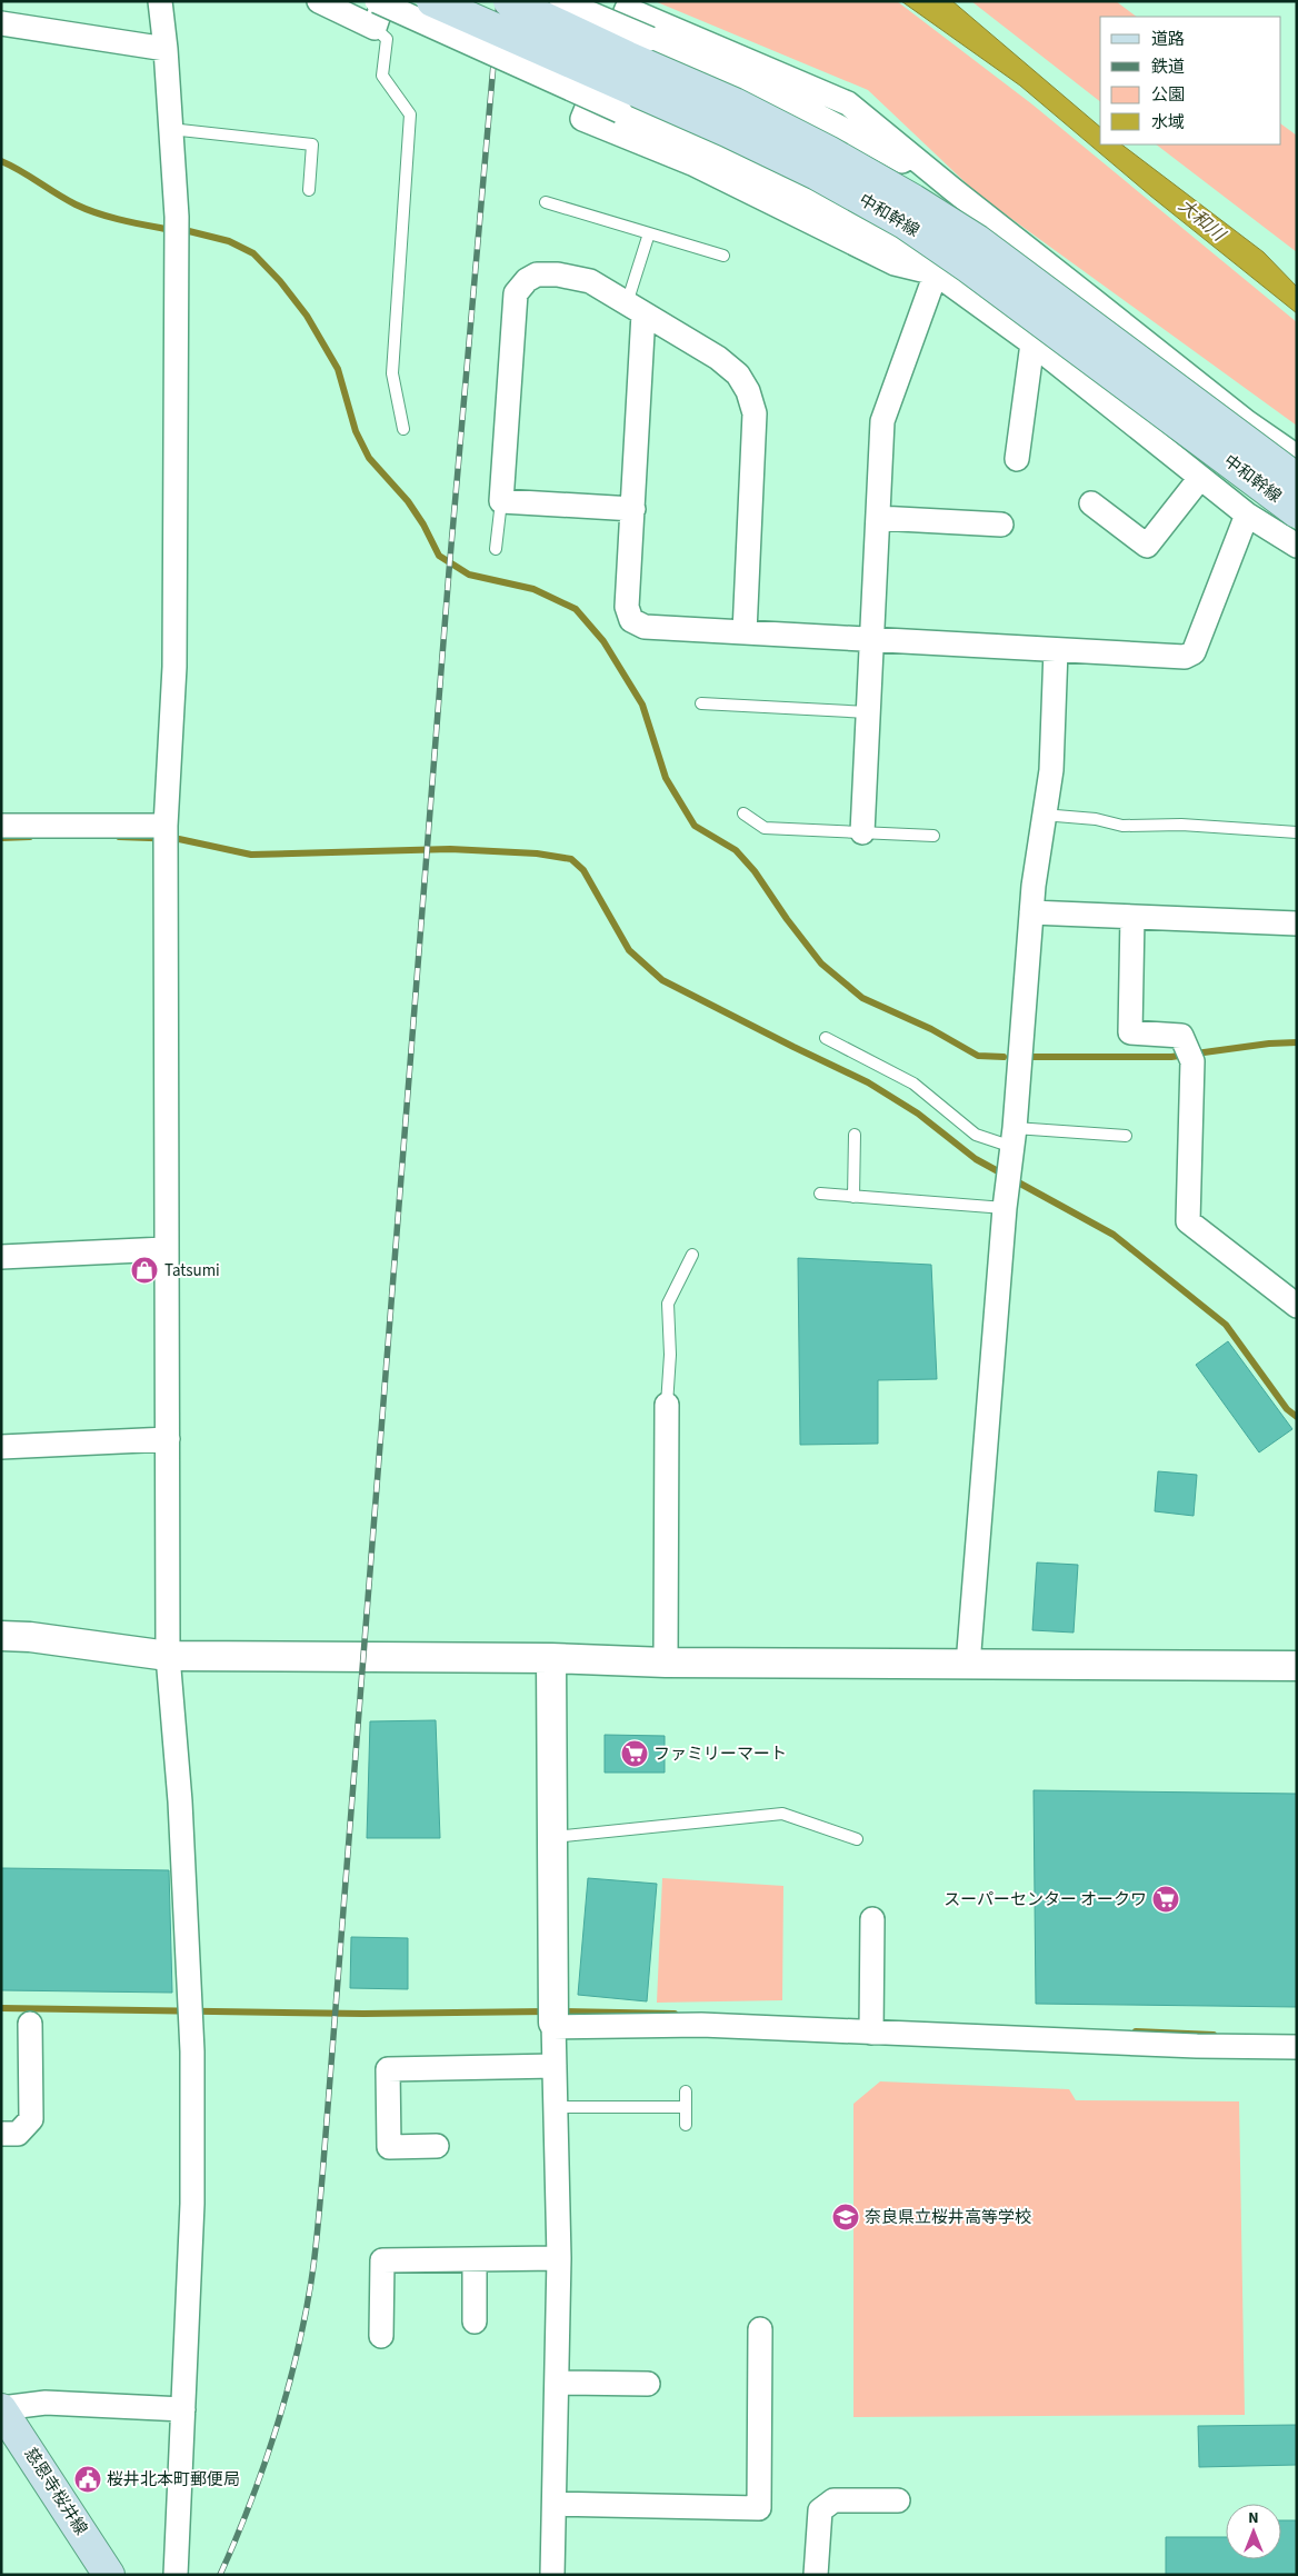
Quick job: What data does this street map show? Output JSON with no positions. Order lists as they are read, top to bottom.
{
  "streets": {
    "main road": ["中和幹線", "慈恩寺桜井線"]
  },
  "water": ["大和川"],
  "places": {
    "shop": ["Tatsumi"],
    "supermarket": ["ファミリーマート", "スーパーセンター オークワ"],
    "school or university": ["奈良県立桜井高等学校"],
    "public building": ["桜井北本町郵便局"]
  },
  "legend": [
    "道路",
    "鉄道",
    "公園",
    "水域"
  ],
  "north": "top"
}
